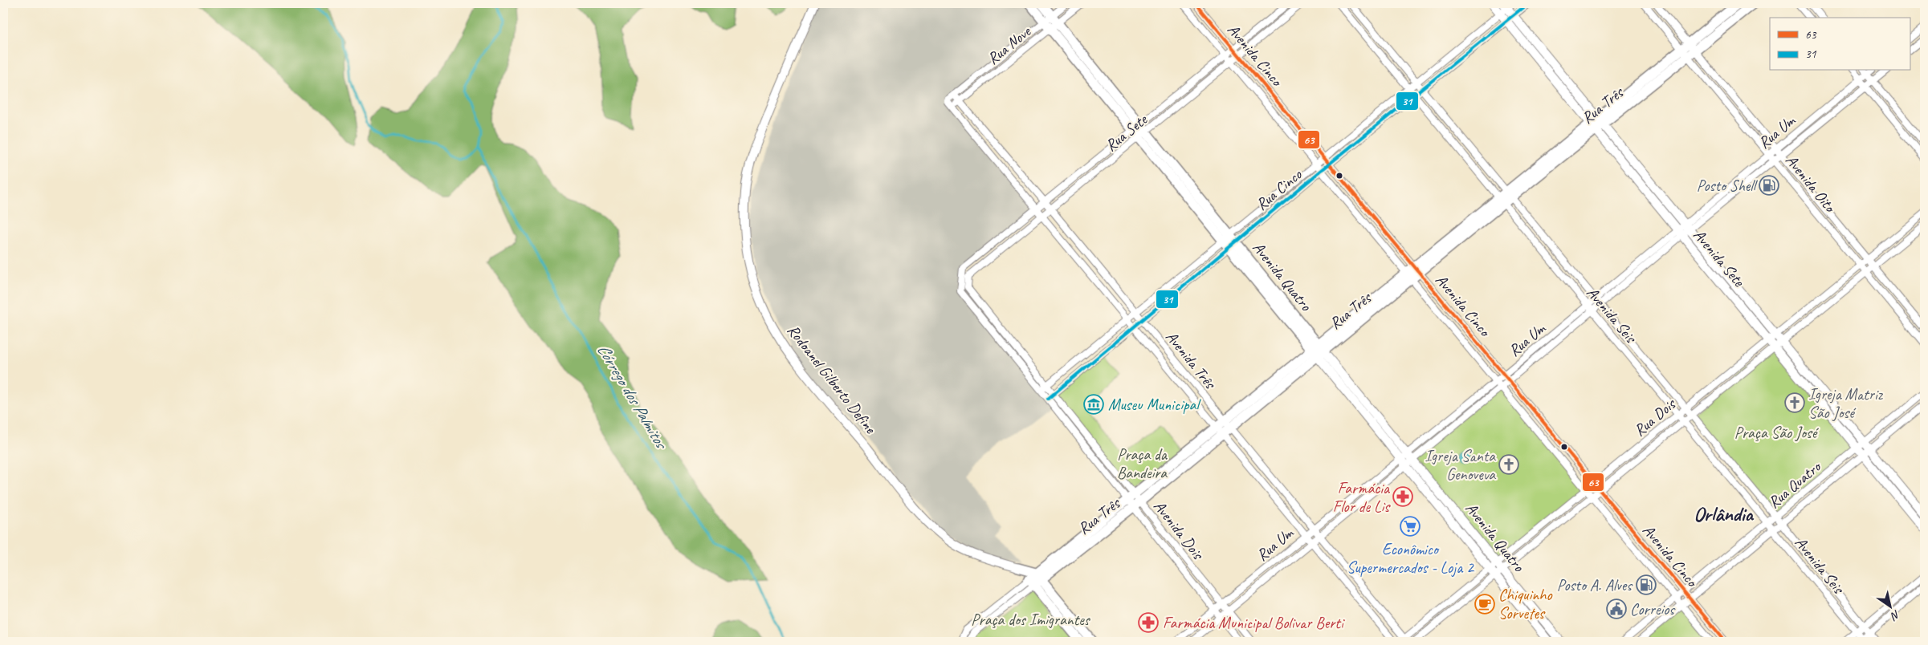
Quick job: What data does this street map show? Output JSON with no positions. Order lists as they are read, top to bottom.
{
  "streets": {
    "main road": ["Rua Três", "Avenida Quatro", "Rodoanel Gilberto Define"],
    "street": [
      "Rua Nove",
      "Avenida Cinco",
      "Rua Um",
      "Rua Sete",
      "Avenida Oito",
      "Rua Cinco",
      "Avenida Sete",
      "Avenida Seis",
      "Avenida Três",
      "Rua Dois",
      "Rua Quatro",
      "Avenida Dois"
    ]
  },
  "crossings": [
    ["Rua Nove", "Avenida Quatro"],
    ["Rua Nove", "Avenida Três"],
    ["Avenida Cinco", "Rua Três"],
    ["Avenida Cinco", "Rua Um"],
    ["Avenida Cinco", "Rua Sete"],
    ["Avenida Cinco", "Rua Cinco"],
    ["Avenida Cinco", "Rua Dois"],
    ["Avenida Cinco", "Rua Quatro"],
    ["Rua Três", "Avenida Oito"],
    ["Rua Três", "Avenida Sete"],
    ["Rua Três", "Avenida Quatro"],
    ["Rua Três", "Avenida Seis"],
    ["Rua Três", "Avenida Três"],
    ["Rua Três", "Rodoanel Gilberto Define"],
    ["Rua Três", "Avenida Dois"],
    ["Rua Um", "Avenida Oito"],
    ["Rua Um", "Avenida Sete"],
    ["Rua Um", "Avenida Quatro"],
    ["Rua Um", "Avenida Seis"],
    ["Rua Um", "Avenida Três"],
    ["Rua Um", "Avenida Dois"],
    ["Rua Sete", "Avenida Quatro"],
    ["Rua Sete", "Avenida Três"],
    ["Rua Sete", "Avenida Dois"],
    ["Avenida Oito", "Rua Dois"],
    ["Rua Cinco", "Avenida Sete"],
    ["Rua Cinco", "Avenida Quatro"],
    ["Rua Cinco", "Avenida Seis"],
    ["Rua Cinco", "Avenida Três"],
    ["Rua Cinco", "Avenida Dois"],
    ["Avenida Sete", "Rua Dois"],
    ["Avenida Sete", "Rua Quatro"],
    ["Avenida Quatro", "Rua Dois"],
    ["Avenida Seis", "Rua Dois"],
    ["Avenida Seis", "Rua Quatro"],
    ["Avenida Três", "Rua Dois"]
  ],
  "districts": ["Orlândia"],
  "water": ["Córrego dos Palmitos"],
  "parks": ["Praça São José", "Praça da Bandeira", "Praça dos Imigrantes"],
  "places": {
    "fuel station": ["Posto Shell", "Posto A. Alves"],
    "church": ["Igreja Matriz São José", "Igreja Santa Genoveva"],
    "museum": ["Museu Municipal"],
    "pharmacy": ["Farmácia Flor de Lis", "Farmácia Municipal Bolivar Berti"],
    "supermarket": ["Econômico Supermercados - Loja 2"],
    "cafe": ["Chiquinho Sorvetes"],
    "public building": ["Correios"]
  },
  "lines": ["transit line 63", "transit line 31"],
  "legend": ["63", "31"],
  "north": "bottom right"
}
